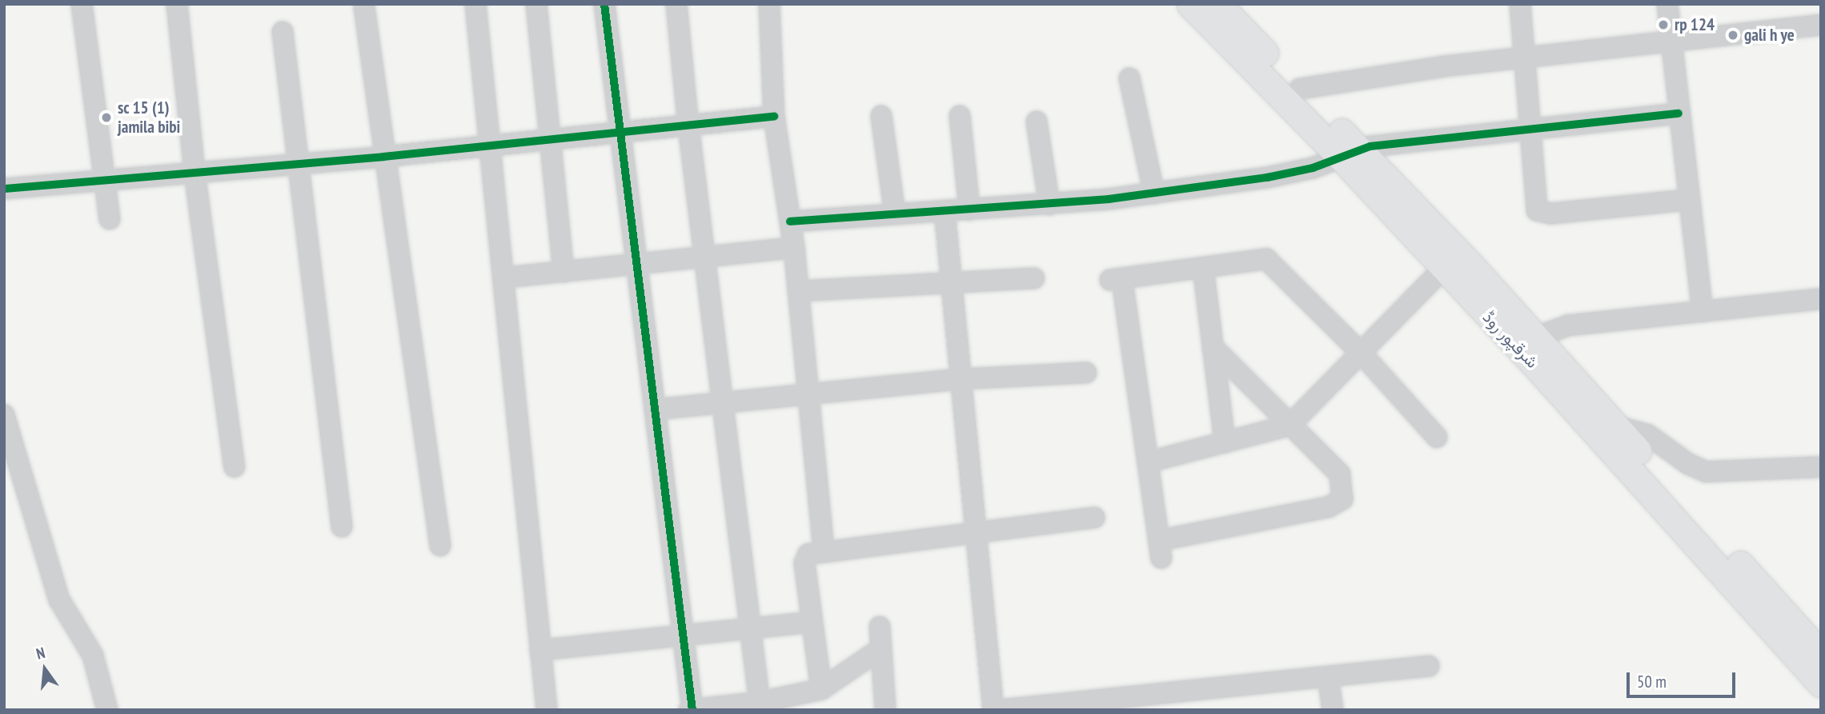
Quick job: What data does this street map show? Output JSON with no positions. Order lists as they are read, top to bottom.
{
  "streets": {
    "main road": ["شرقپور روڈ"]
  },
  "places": ["rp 124", "gali h ye", "sc 15 (1) jamila bibi"],
  "scale_bar": "50 m",
  "north": "top"
}
